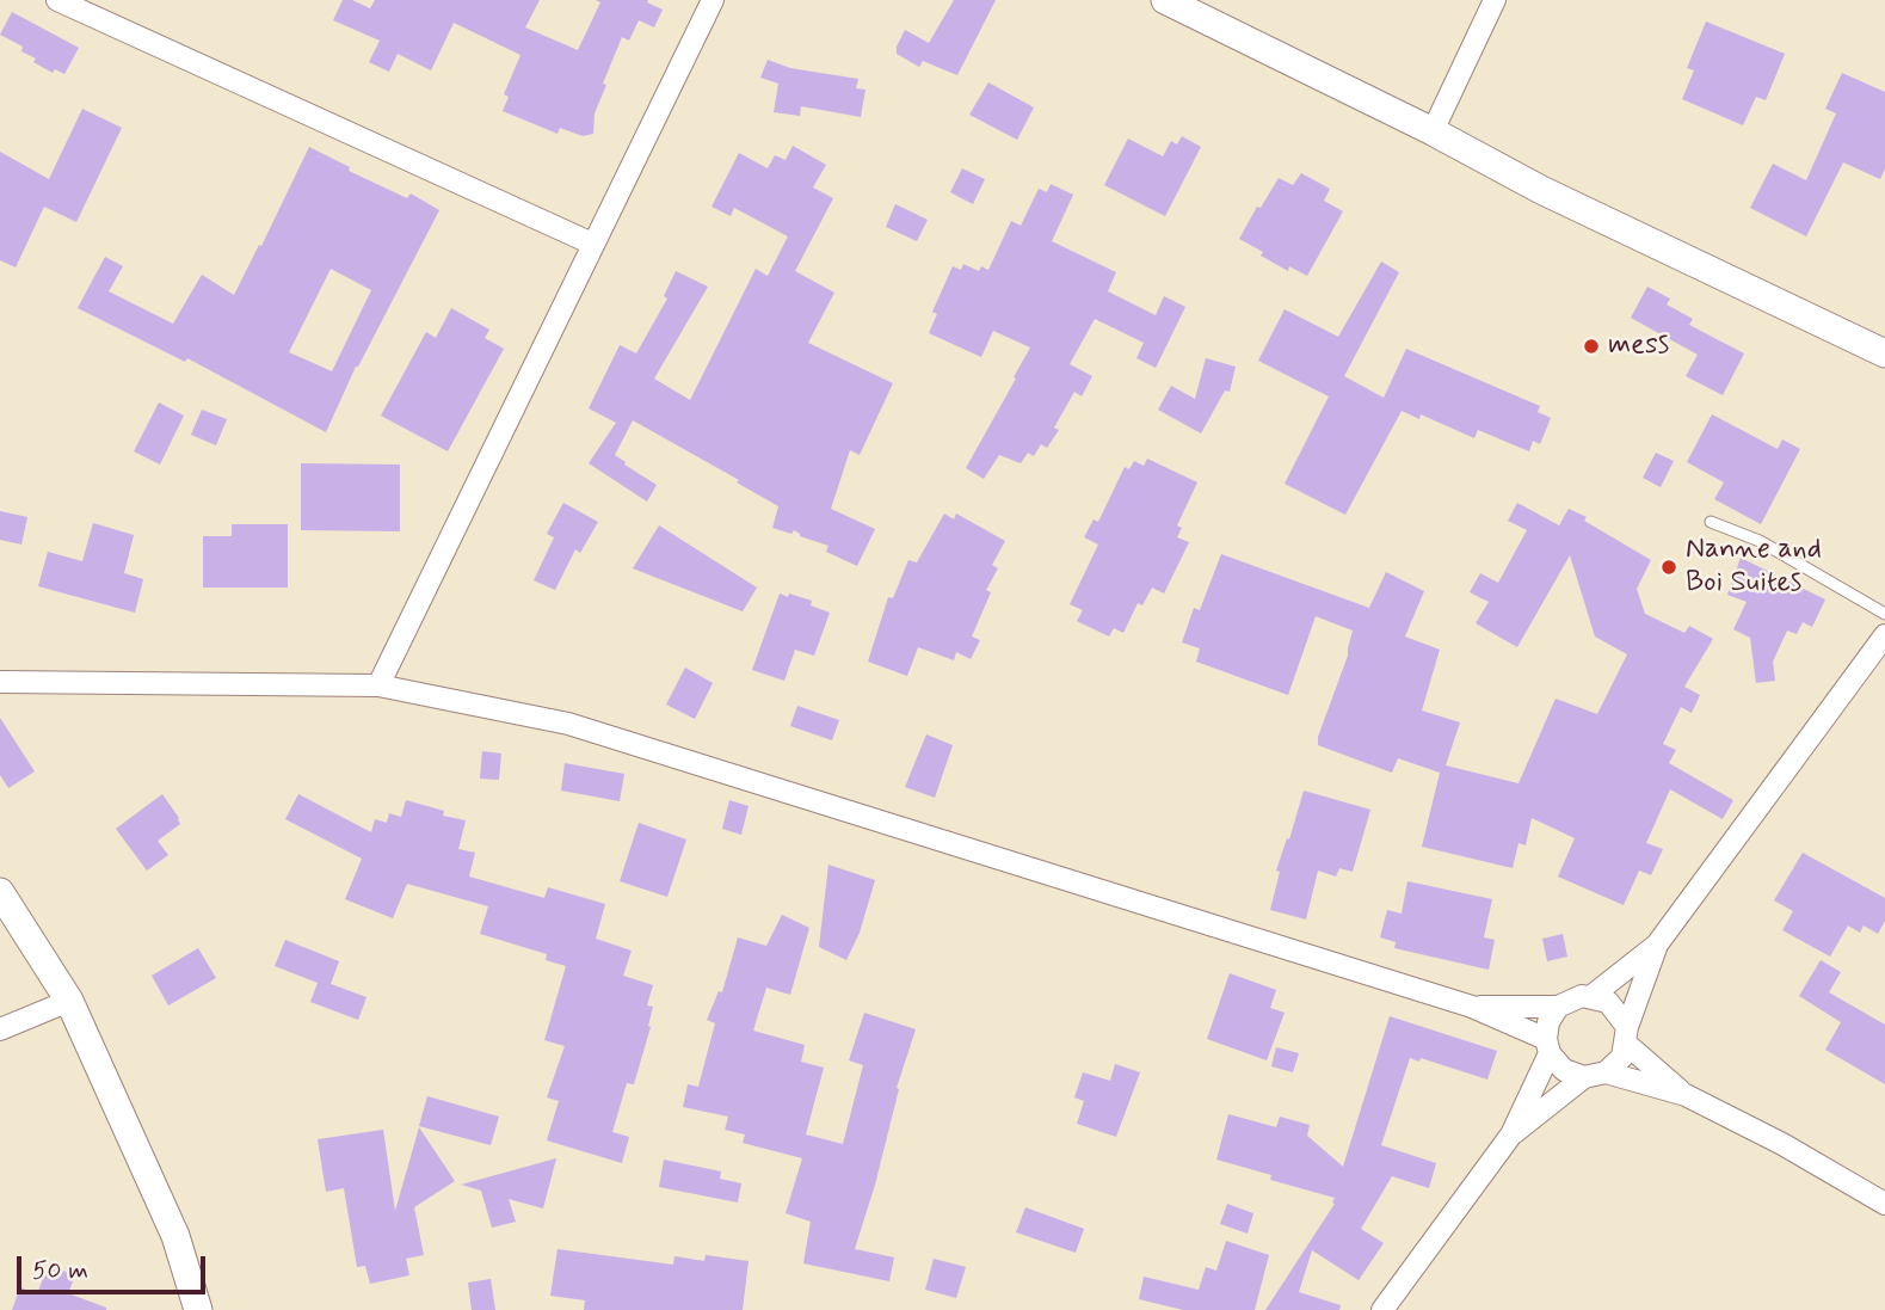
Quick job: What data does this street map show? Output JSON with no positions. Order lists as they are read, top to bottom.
{
  "places": ["mess", "Nanne and Boi Suites"],
  "scale_bar": "50 m"
}
